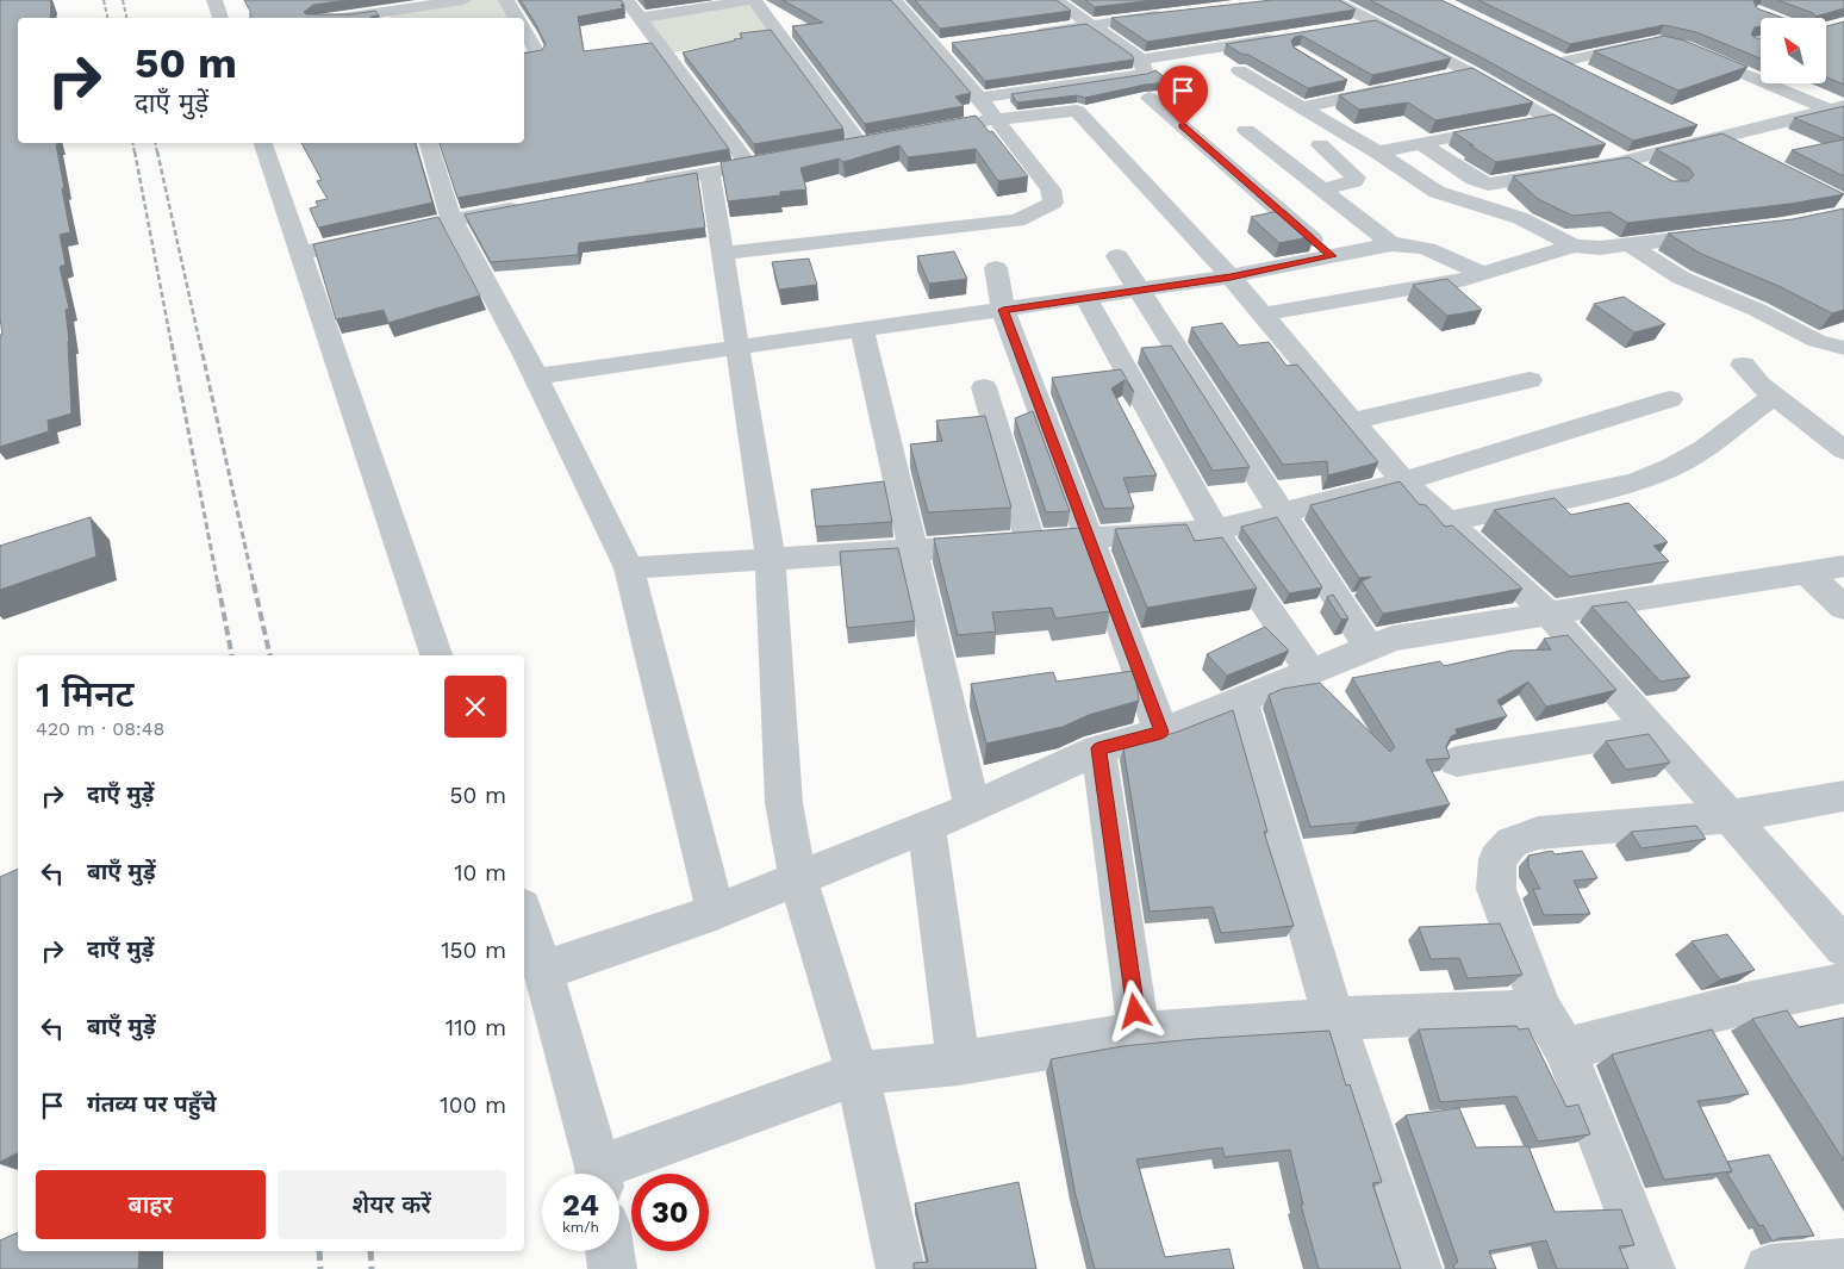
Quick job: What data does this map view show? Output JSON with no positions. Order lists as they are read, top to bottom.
{
  "north": "top left",
  "page": {
    "turn": ["50 m", "दाएँ मुड़ें"],
    "heading": ["1 मिनट", "420 m · 08:48"],
    "list": [
      {
        "name": "दाएँ मुड़ें",
        "value": "50 m"
      },
      {
        "name": "बाएँ मुड़ें",
        "value": "10 m"
      },
      {
        "name": "दाएँ मुड़ें",
        "value": "150 m"
      },
      {
        "name": "बाएँ मुड़ें",
        "value": "110 m"
      },
      {
        "name": "गंतव्य पर पहुँचे",
        "value": "100 m"
      }
    ],
    "buttons": ["बाहर", "शेयर करें"],
    "speed": "24 km/h",
    "limit": "30"
  }
}
